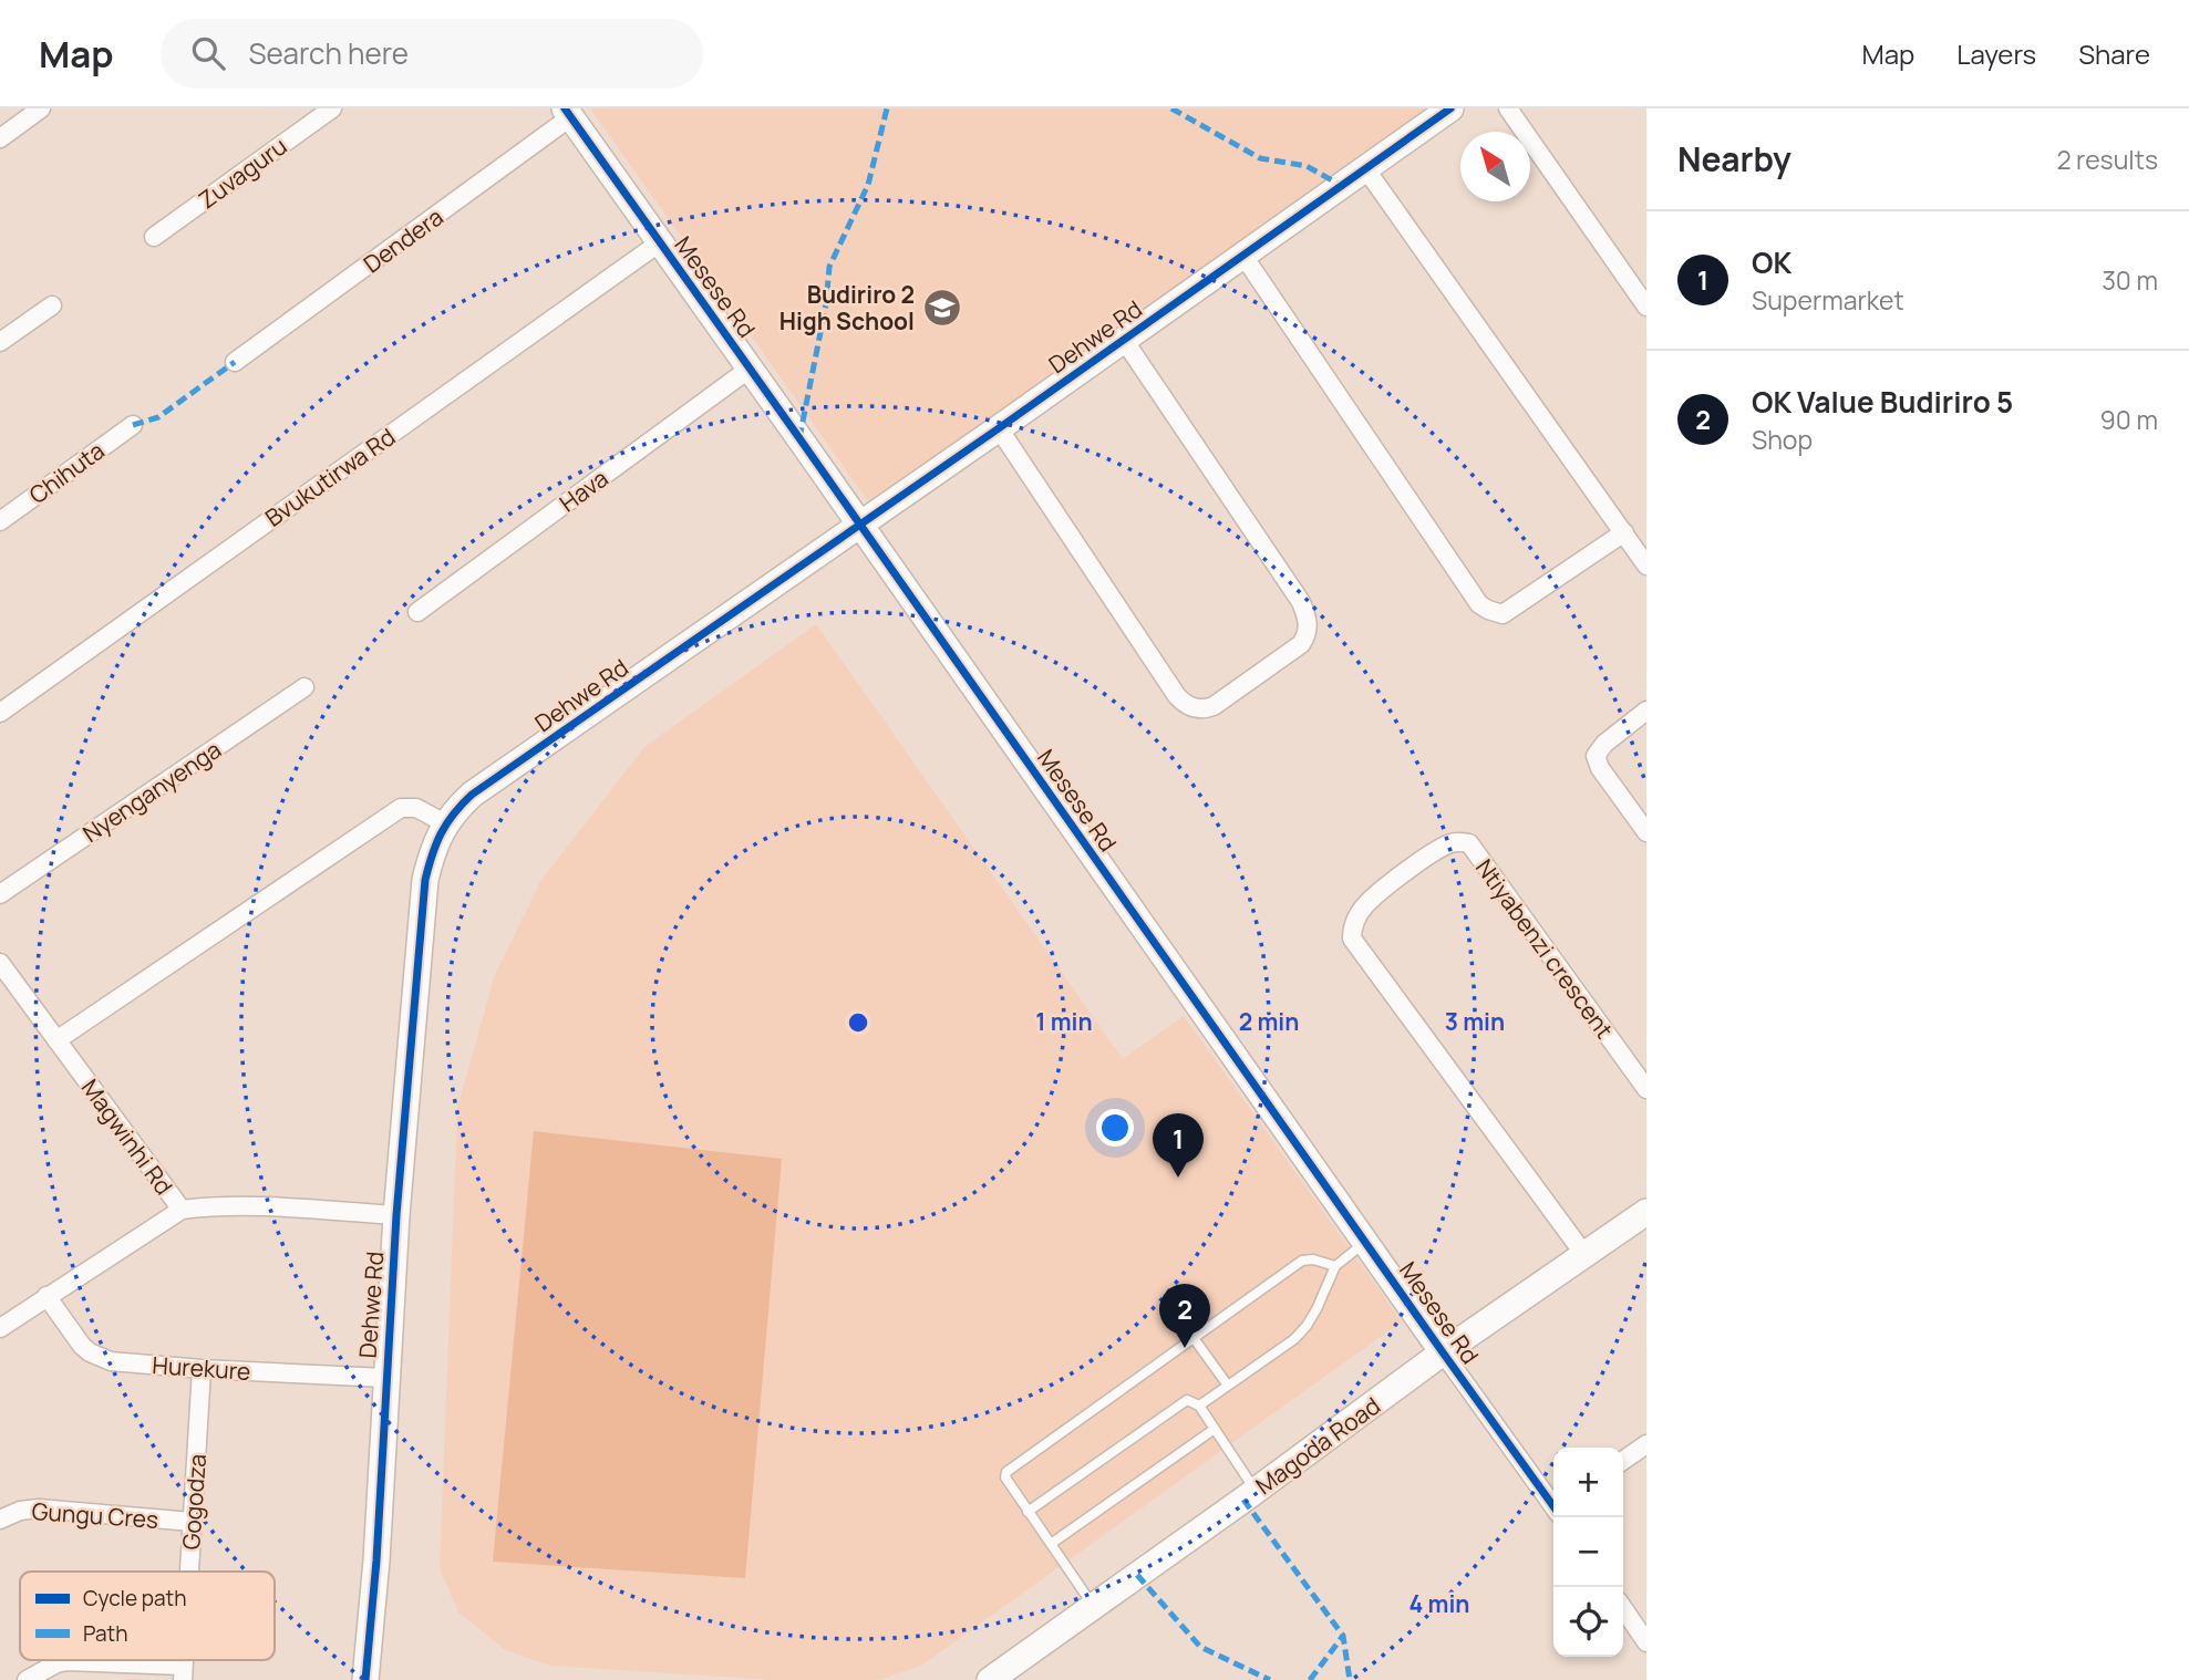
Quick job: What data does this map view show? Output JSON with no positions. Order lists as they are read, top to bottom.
{
  "streets": {
    "street": [
      "Zuvaguru",
      "Dendera",
      "Mesese Rd",
      "Dehwe Rd",
      "Chihuta",
      "Bvukutirwa Rd",
      "Hava",
      "Nyenganyenga",
      "Ntiyabenzi crescent",
      "Magwinhi Rd",
      "Hurekure",
      "Magoda Road",
      "Gogodza",
      "Gungu Cres"
    ]
  },
  "crossings": [
    ["Dendera", "Mesese Rd"],
    ["Mesese Rd", "Dehwe Rd"],
    ["Mesese Rd", "Bvukutirwa Rd"],
    ["Mesese Rd", "Hava"],
    ["Mesese Rd", "Magoda Road"],
    ["Dehwe Rd", "Magwinhi Rd"],
    ["Dehwe Rd", "Hurekure"],
    ["Ntiyabenzi crescent", "Magoda Road"],
    ["Hurekure", "Gogodza"],
    ["Gogodza", "Gungu Cres"]
  ],
  "places": {
    "school or university": ["Budiriro 2 High School"]
  },
  "legend": ["Cycle path", "Path"],
  "north": "top left",
  "page": {
    "header": "Map",
    "search": "Search here",
    "nav": ["Map", "Layers", "Share"],
    "heading": ["Nearby", "2 results"],
    "list": [
      {
        "mark": "1",
        "name": "OK",
        "note": "Supermarket",
        "value": "30 m"
      },
      {
        "mark": "2",
        "name": "OK Value Budiriro 5",
        "note": "Shop",
        "value": "90 m"
      }
    ],
    "pins": ["1", "2"],
    "map_buttons": ["+", "−"]
  },
  "rings": [
    "1 min",
    "2 min",
    "3 min",
    "4 min"
  ]
}
